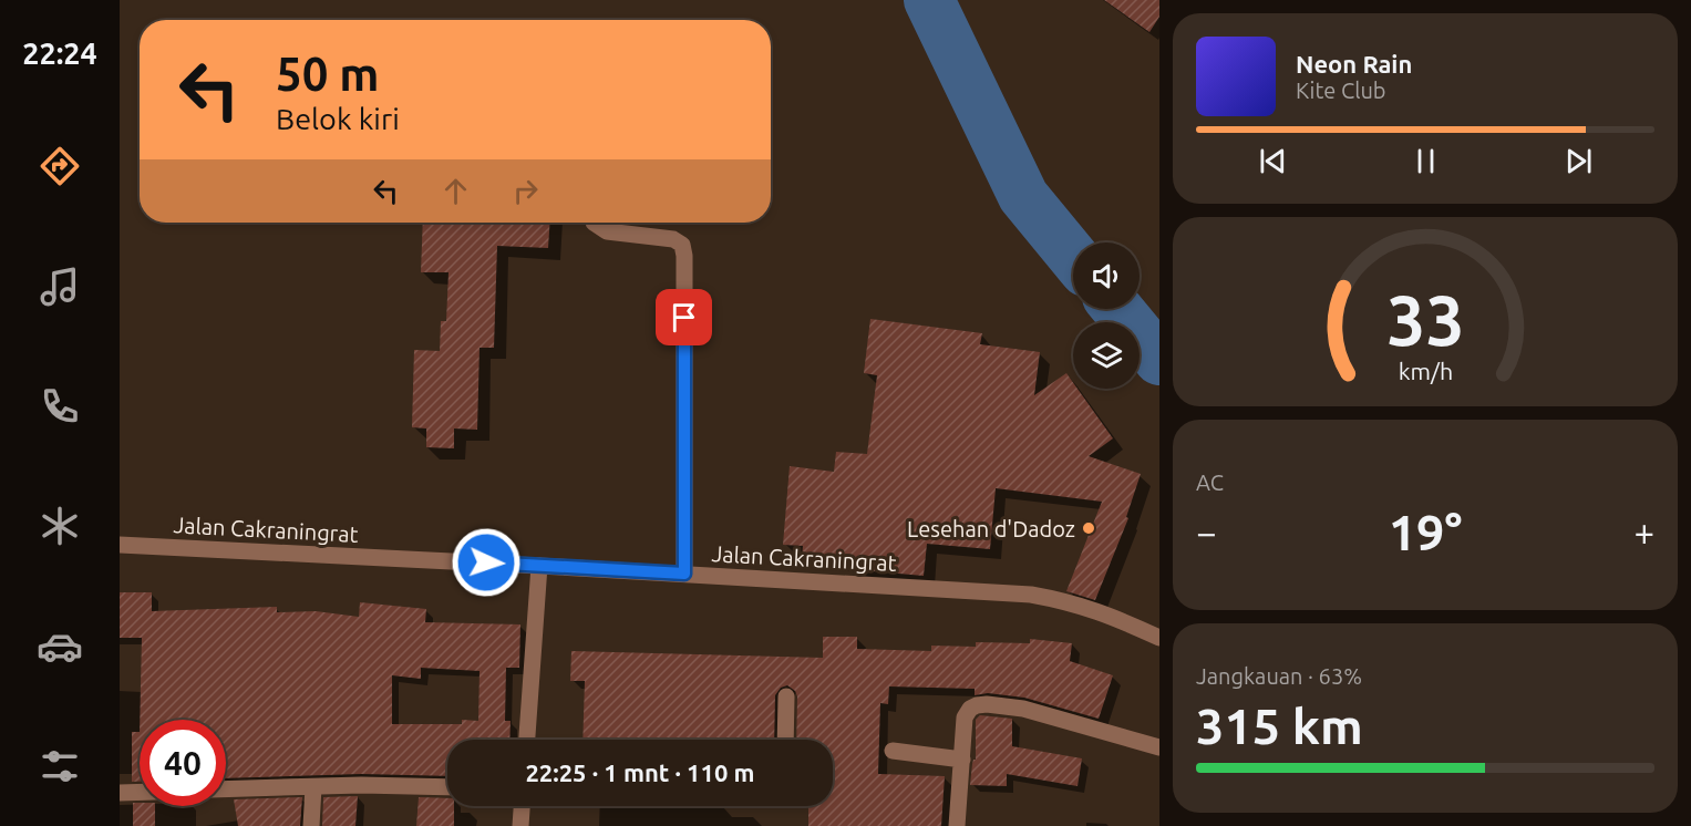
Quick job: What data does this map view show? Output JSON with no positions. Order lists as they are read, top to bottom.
{
  "streets": {
    "street": ["Jalan Cakraningrat"]
  },
  "places": ["Lesehan d'Dadoz"],
  "page": {
    "tabs": "22:24",
    "turn": ["50 m", "Belok kiri"],
    "song": ["Neon Rain", "Kite Club"],
    "tile": [
      "AC",
      ["Jangkauan · 63%", "315 km"]
    ],
    "heat": ["−", "19°", "+"],
    "limit": "40",
    "trip": "22:25 · 1 mnt · 110 m",
    "gauge": ["33", "km/h"]
  }
}
